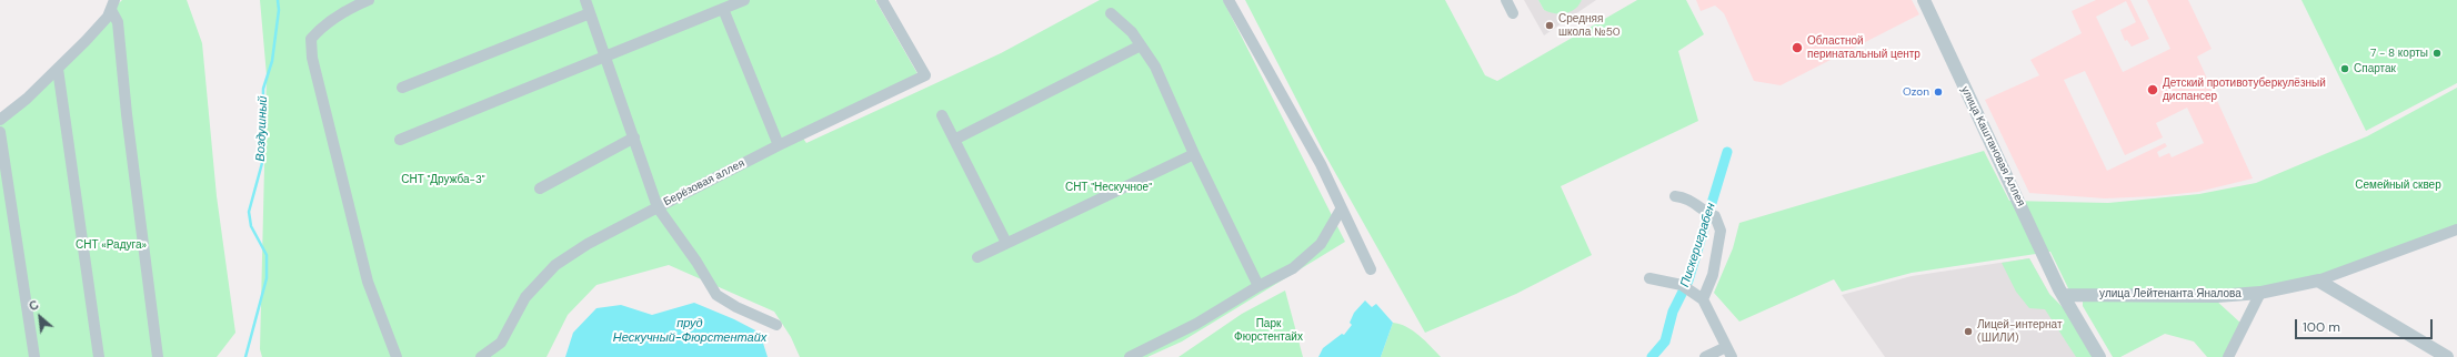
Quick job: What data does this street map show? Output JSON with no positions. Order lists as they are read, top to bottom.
{
  "streets": {
    "street": ["улица Каштановая Аллея", "Берёзовая аллея", "улица Лейтенанта Яналова"]
  },
  "crossings": [
    ["улица Каштановая Аллея", "улица Лейтенанта Яналова"]
  ],
  "water": ["Воздушный", "Пискериграбен", "пруд Нескучный-Фюрстентайх"],
  "parks": [
    "СНТ \"Дружба-3\"",
    "Семейный сквер",
    "СНТ \"Нескучное\"",
    "СНТ «Радуга»",
    "Парк Фюрстентайх"
  ],
  "places": [
    "Средняя школа №50",
    "Областной перинатальный центр",
    "7 - 8 корты",
    "Спартак",
    "Детский противотуберкулёзный диспансер",
    "Ozon",
    "Лицей-интернат (ШИЛИ)"
  ],
  "scale_bar": "100 m",
  "north": "top left"
}
